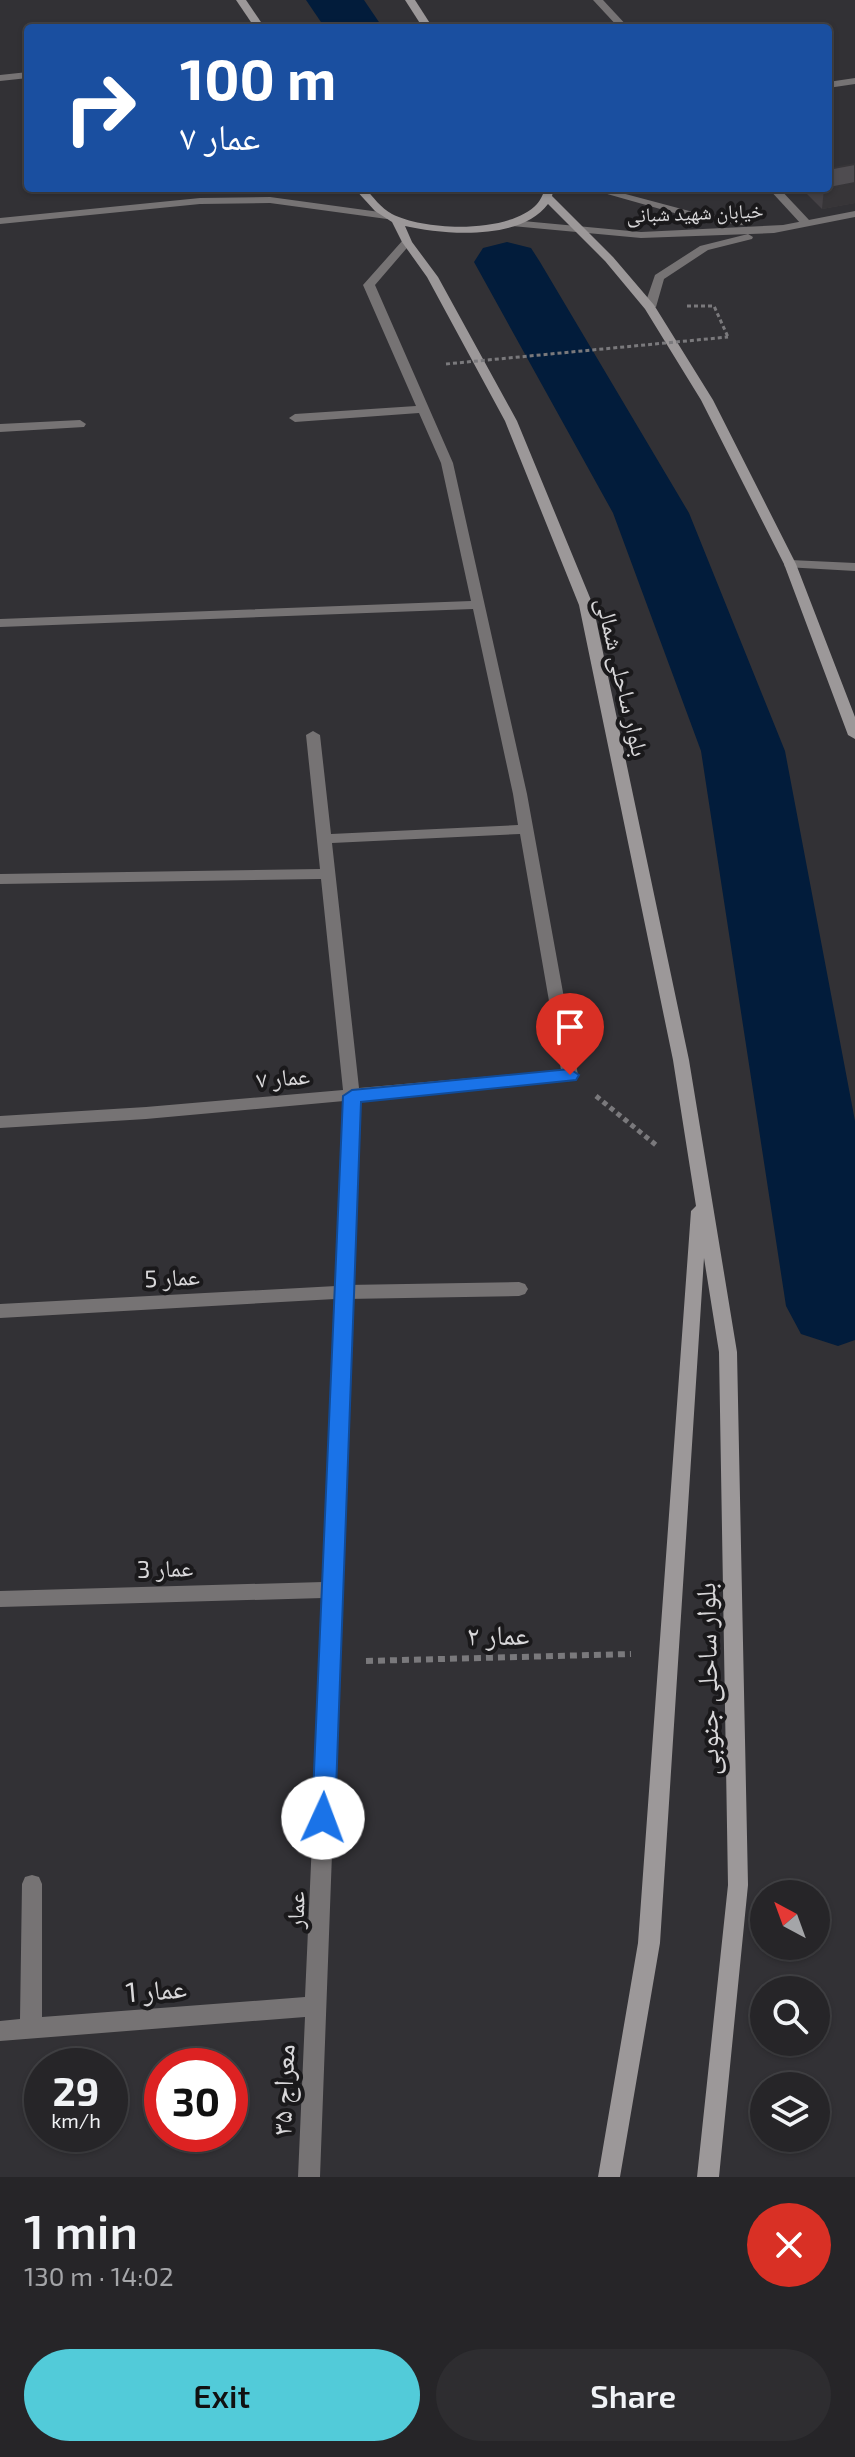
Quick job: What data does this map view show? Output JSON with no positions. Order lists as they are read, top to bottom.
{
  "streets": {
    "main road": ["بلوار ساحلی شمالی", "بلوار ساحلی جنوبی"],
    "street": [
      "خیابان شهید شبانی",
      "عمار ۷",
      "عمار 5",
      "عمار 3",
      "عمار",
      "عمار 1",
      "معراج ۳۵"
    ],
    "path": ["عمار ۲"]
  },
  "crossings": [
    ["بلوار ساحلی شمالی", "بلوار ساحلی جنوبی"],
    ["عمار ۷", "عمار"],
    ["عمار 5", "عمار"],
    ["عمار 3", "عمار"],
    ["عمار ۲", "عمار"],
    ["عمار", "عمار 1"],
    ["عمار", "معراج ۳۵"],
    ["عمار 1", "معراج ۳۵"]
  ],
  "north": "top left",
  "page": {
    "turn": ["100 m", "عمار ۷"],
    "speed": "29 km/h",
    "limit": "30",
    "heading": ["1 min", "130 m · 14:02"],
    "buttons": ["Exit", "Share"]
  }
}
